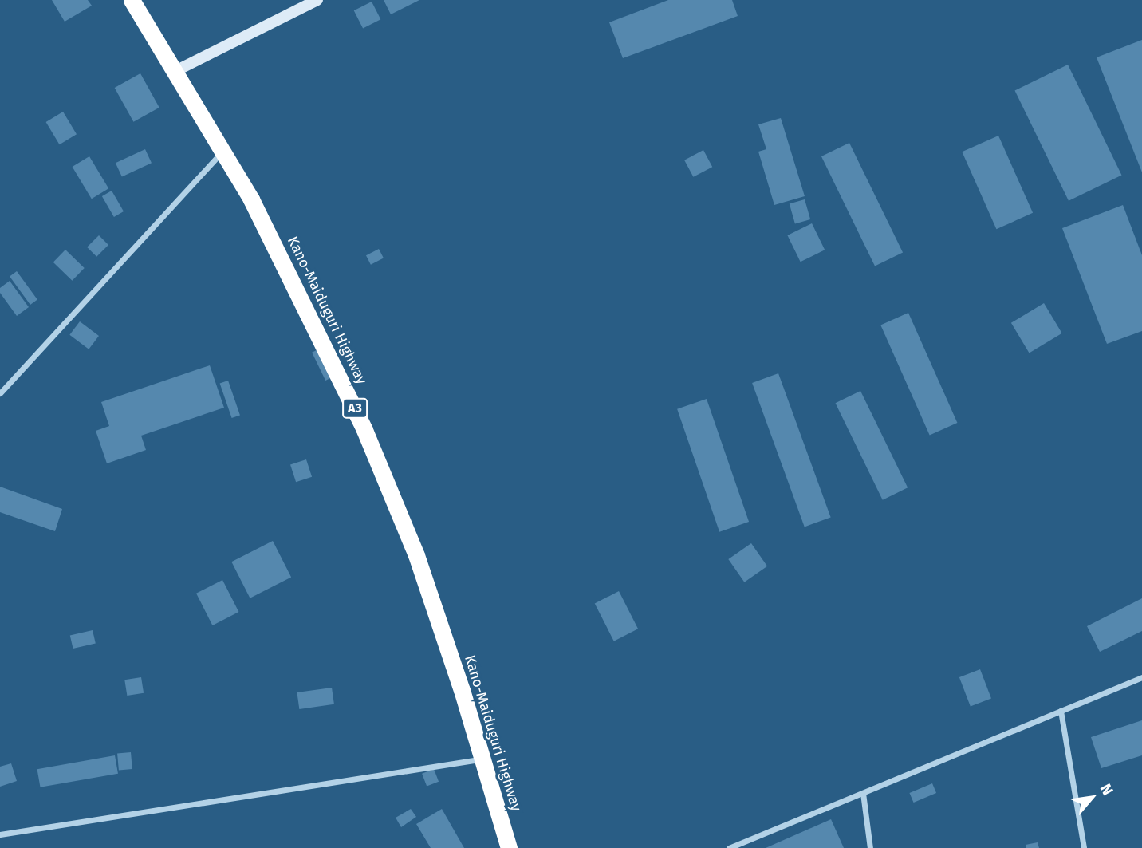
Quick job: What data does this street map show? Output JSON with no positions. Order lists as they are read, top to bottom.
{
  "streets": {
    "highway": ["Kano-Maiduguri Highway", "A3"]
  },
  "north": "top right"
}
